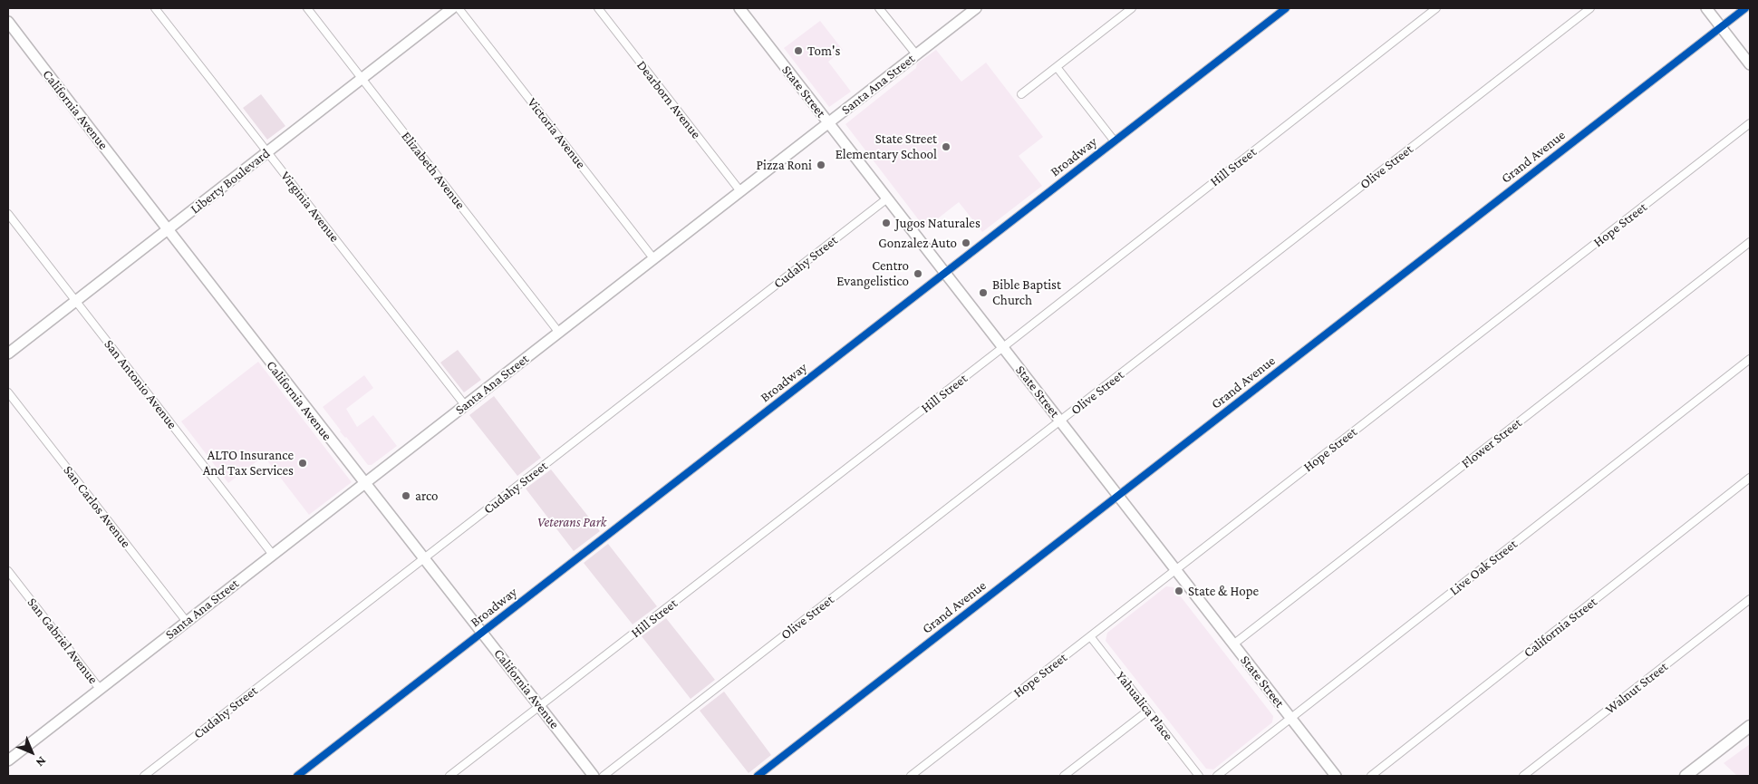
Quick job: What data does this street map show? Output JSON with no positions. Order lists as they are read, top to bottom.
{
  "streets": {
    "street": [
      "Santa Ana Street",
      "State Street",
      "Dearborn Avenue",
      "California Avenue",
      "Victoria Avenue",
      "Broadway",
      "Grand Avenue",
      "Hill Street",
      "Olive Street",
      "Elizabeth Avenue",
      "Liberty Boulevard",
      "Virginia Avenue",
      "Hope Street",
      "Cudahy Street",
      "San Antonio Avenue",
      "Flower Street",
      "San Carlos Avenue",
      "Live Oak Street",
      "California Street",
      "San Gabriel Avenue",
      "Walnut Street",
      "Yahualica Place"
    ]
  },
  "crossings": [
    ["Santa Ana Street", "State Street"],
    ["Santa Ana Street", "Dearborn Avenue"],
    ["Santa Ana Street", "California Avenue"],
    ["Santa Ana Street", "Victoria Avenue"],
    ["Santa Ana Street", "Elizabeth Avenue"],
    ["Santa Ana Street", "Virginia Avenue"],
    ["Santa Ana Street", "San Antonio Avenue"],
    ["Santa Ana Street", "San Carlos Avenue"],
    ["Santa Ana Street", "San Gabriel Avenue"],
    ["State Street", "Broadway"],
    ["State Street", "Grand Avenue"],
    ["State Street", "Hill Street"],
    ["State Street", "Olive Street"],
    ["State Street", "Hope Street"],
    ["State Street", "Cudahy Street"],
    ["State Street", "Flower Street"],
    ["State Street", "Live Oak Street"],
    ["California Avenue", "Broadway"],
    ["California Avenue", "Hill Street"],
    ["California Avenue", "Liberty Boulevard"],
    ["California Avenue", "Cudahy Street"],
    ["Elizabeth Avenue", "Liberty Boulevard"],
    ["Liberty Boulevard", "Virginia Avenue"],
    ["Liberty Boulevard", "San Antonio Avenue"],
    ["Hope Street", "Yahualica Place"]
  ],
  "parks": ["Veterans Park"],
  "places": [
    "Tom's",
    "State Street Elementary School",
    "Pizza Roni",
    "Jugos Naturales",
    "Gonzalez Auto",
    "Centro Evangelistico",
    "Bible Baptist Church",
    "ALTO Insurance And Tax Services",
    "arco",
    "State & Hope"
  ],
  "north": "bottom right"
}
